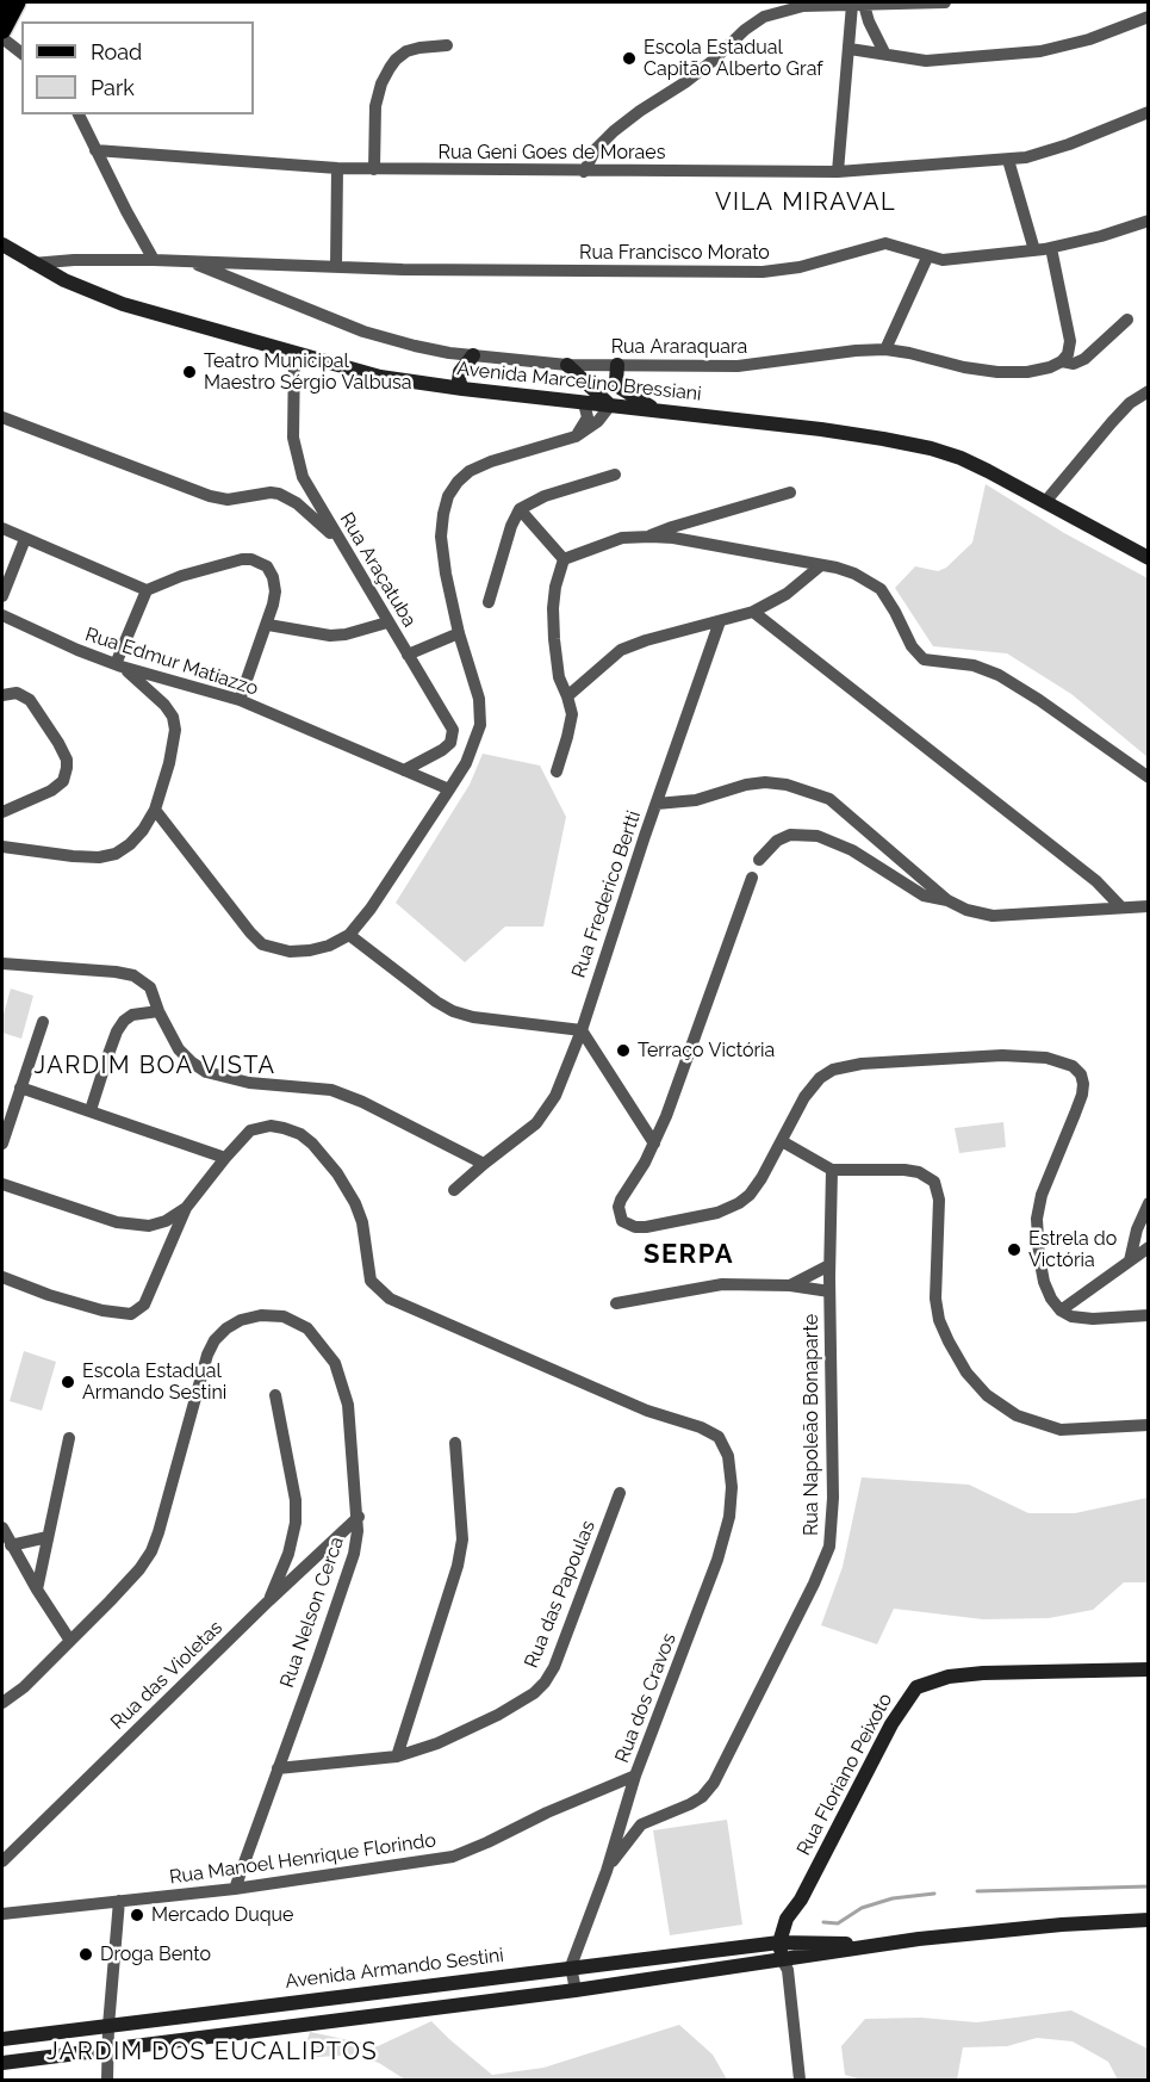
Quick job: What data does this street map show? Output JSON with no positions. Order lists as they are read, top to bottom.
{
  "streets": {
    "street": [
      "Rua Geni Goes de Moraes",
      "Rua Francisco Morato",
      "Rua Araraquara",
      "Avenida Marcelino Bressiani",
      "Rua Araçatuba",
      "Rua Edmur Matiazzo",
      "Rua Frederico Bertti",
      "Rua Napoleão Bonaparte",
      "Rua das Papoulas",
      "Rua Nelson Cerca",
      "Rua das Violetas",
      "Rua dos Cravos",
      "Rua Floriano Peixoto",
      "Rua Manoel Henrique Florindo",
      "Avenida Armando Sestini"
    ]
  },
  "crossings": [
    ["Rua Francisco Morato", "Rua Araraquara"],
    ["Rua Francisco Morato", "Avenida Marcelino Bressiani"],
    ["Avenida Marcelino Bressiani", "Rua Araçatuba"],
    ["Rua Araçatuba", "Rua Edmur Matiazzo"],
    ["Rua Napoleão Bonaparte", "Rua dos Cravos"],
    ["Rua das Papoulas", "Rua Nelson Cerca"],
    ["Rua Nelson Cerca", "Rua das Violetas"],
    ["Rua Nelson Cerca", "Rua Manoel Henrique Florindo"],
    ["Rua dos Cravos", "Rua Manoel Henrique Florindo"],
    ["Rua dos Cravos", "Avenida Armando Sestini"],
    ["Rua Floriano Peixoto", "Avenida Armando Sestini"]
  ],
  "districts": [
    "VILA MIRAVAL",
    "JARDIM BOA VISTA",
    "SERPA",
    "JARDIM DOS EUCALIPTOS"
  ],
  "places": [
    "Escola Estadual Capitão Alberto Graf",
    "Teatro Municipal Maestro Sérgio Valbusa",
    "Terraço Victória",
    "Estrela do Victória",
    "Escola Estadual Armando Sestini",
    "Mercado Duque",
    "Droga Bento"
  ],
  "legend": ["Road", "Park"]
}
